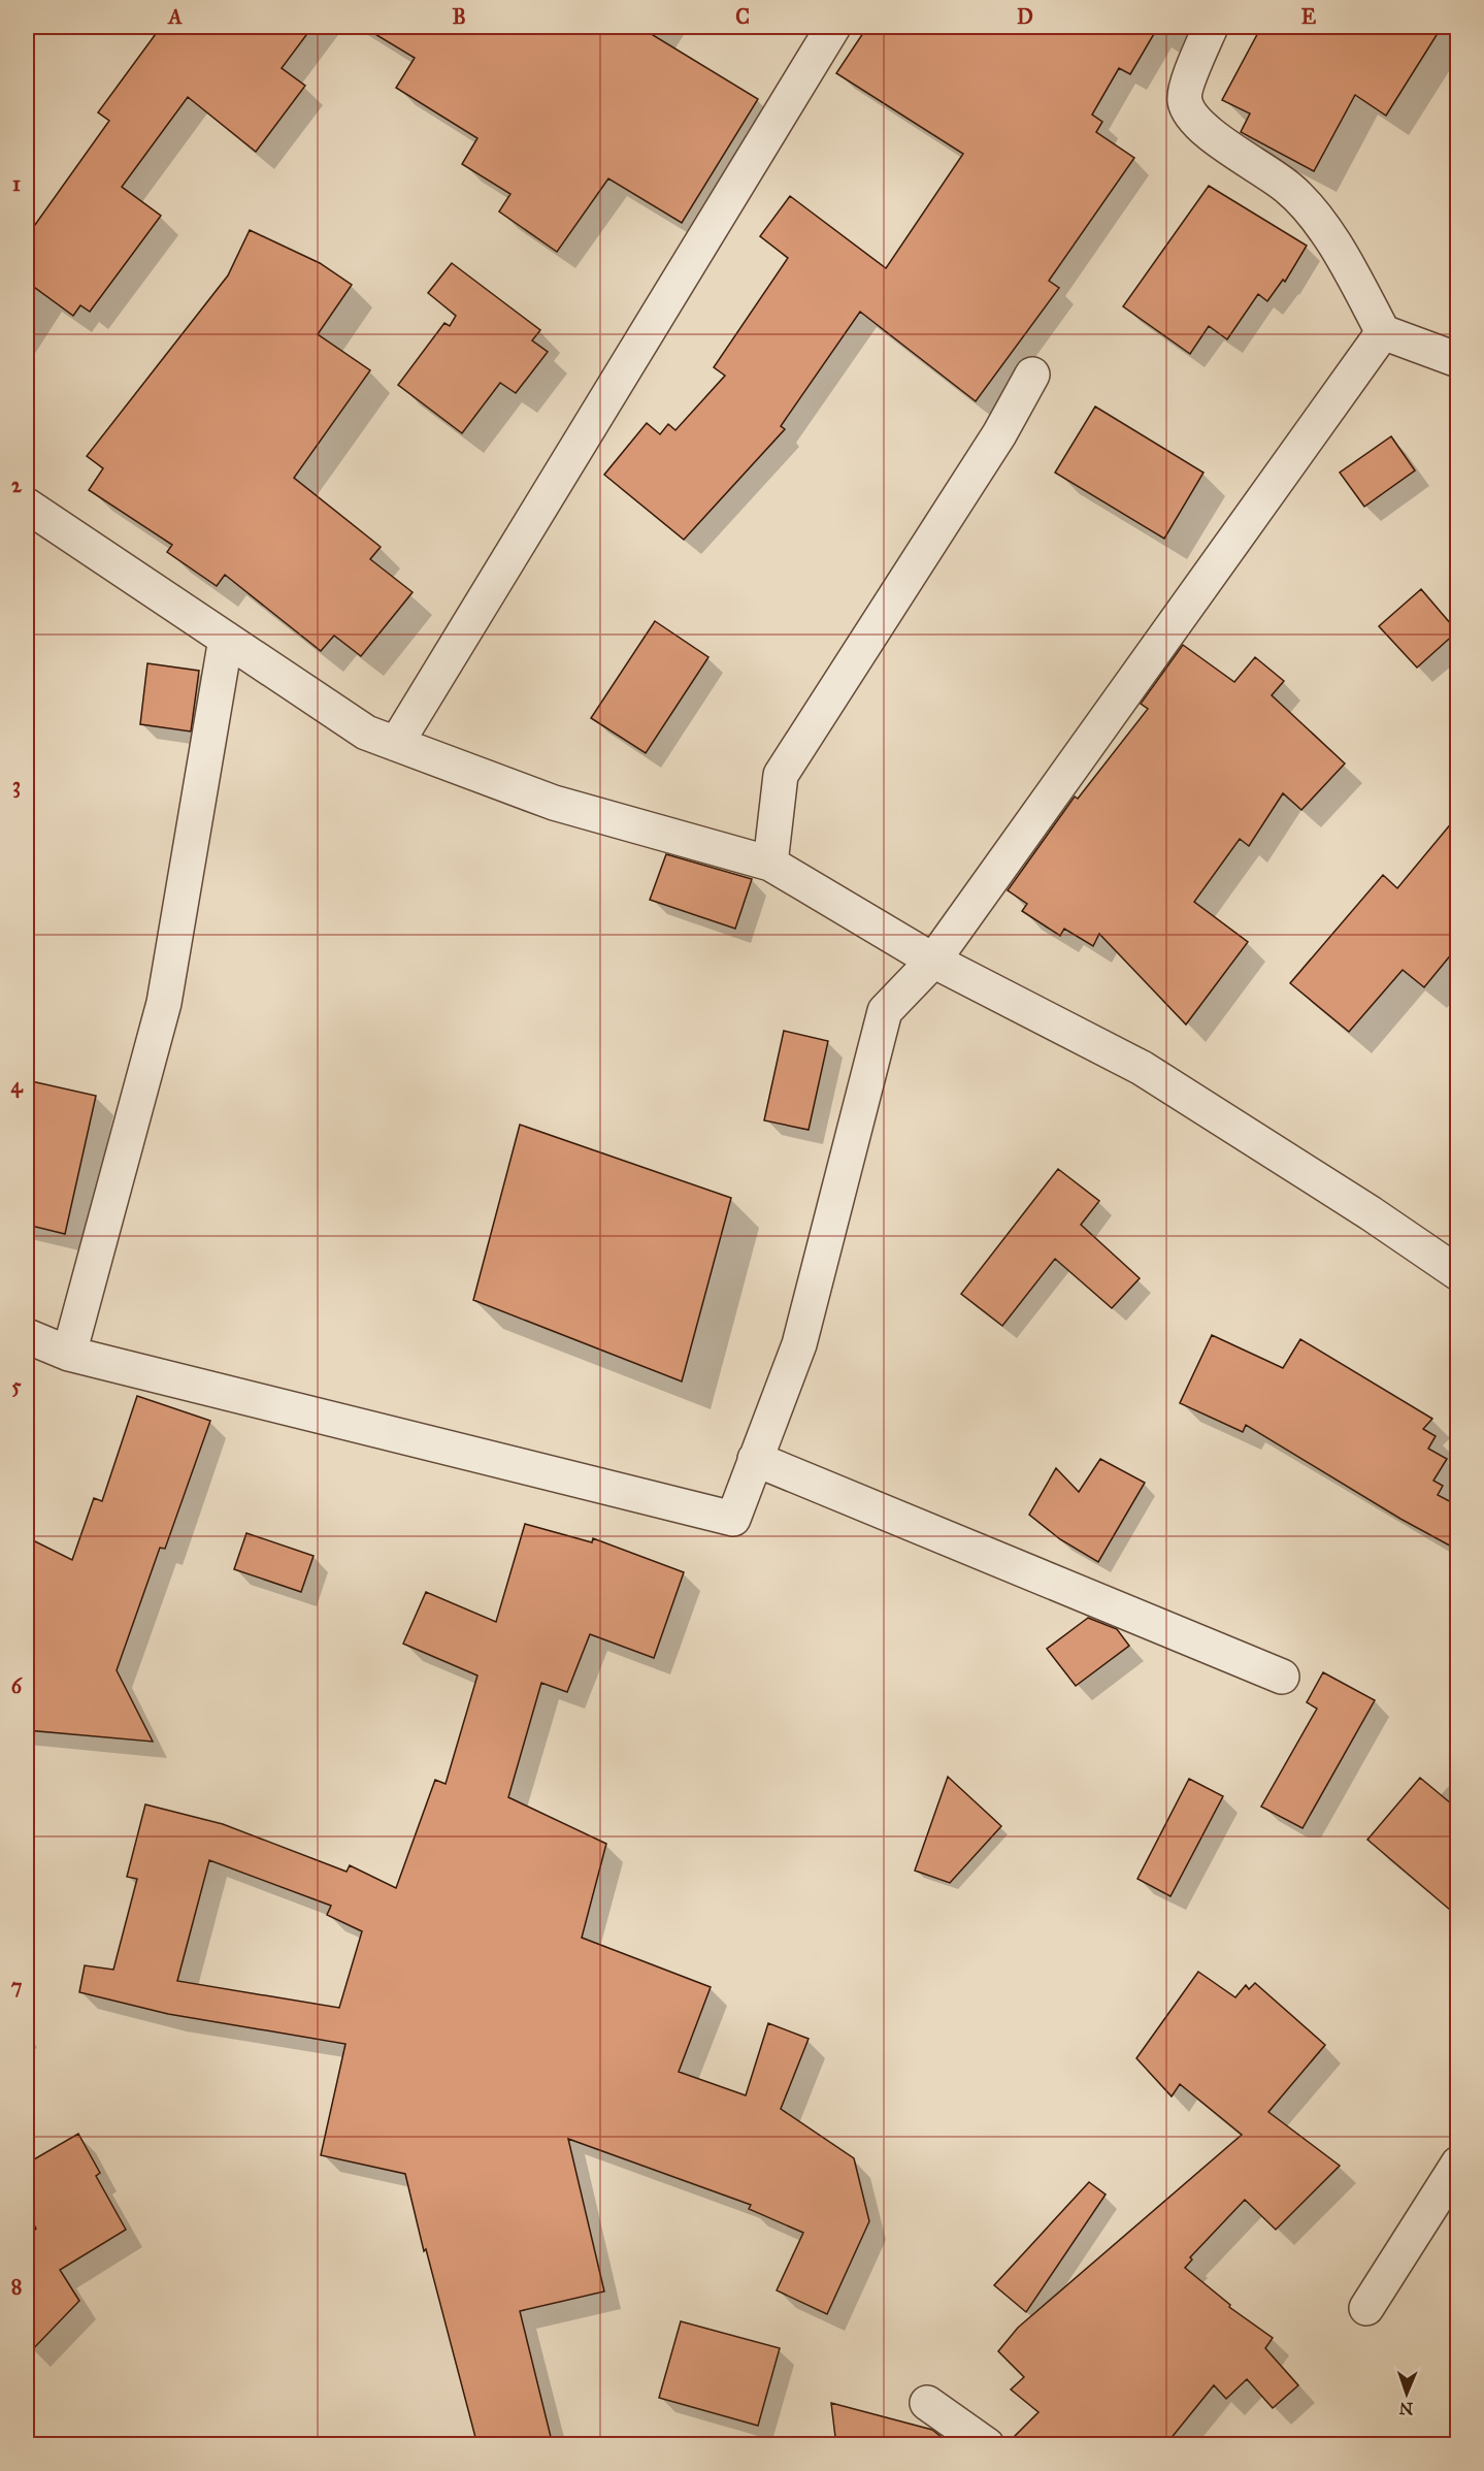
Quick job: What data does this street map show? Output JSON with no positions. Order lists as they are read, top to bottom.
{
  "north": "bottom",
  "grid": {
    "columns": [
      "A",
      "B",
      "C",
      "D",
      "E"
    ],
    "rows": [
      "1",
      "2",
      "3",
      "4",
      "5",
      "6",
      "7",
      "8"
    ]
  }
}
